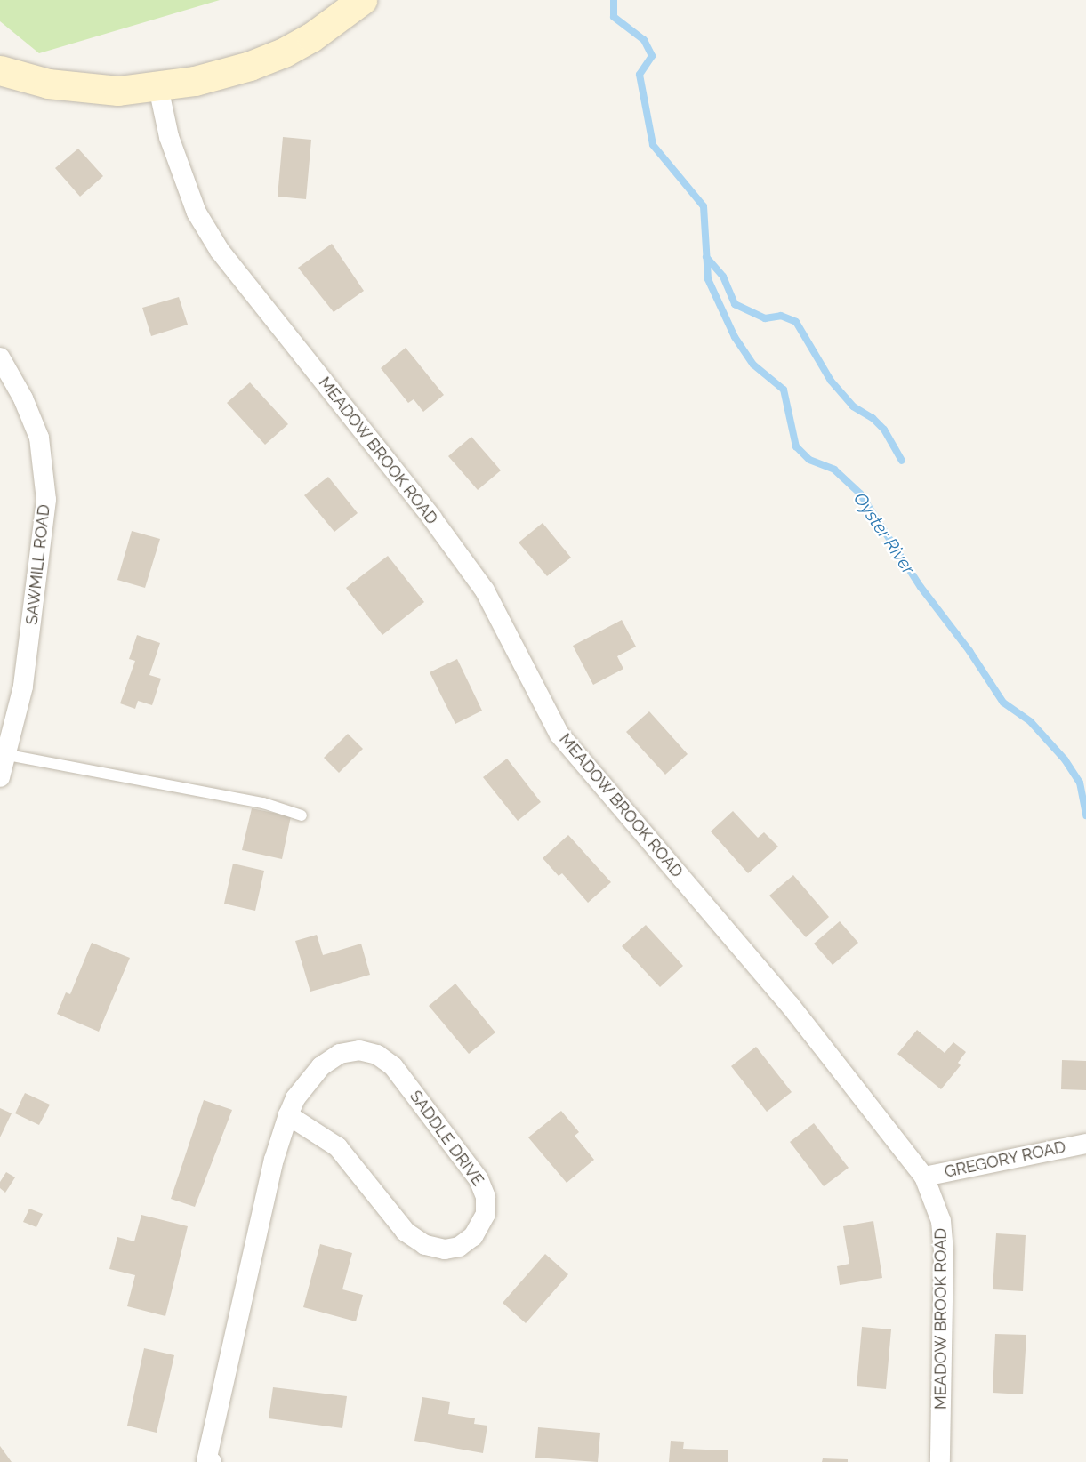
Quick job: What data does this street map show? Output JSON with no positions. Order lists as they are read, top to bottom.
{
  "streets": {
    "street": [
      "MEADOW BROOK ROAD",
      "SAWMILL ROAD",
      "SADDLE DRIVE",
      "GREGORY ROAD"
    ]
  },
  "crossings": [
    ["MEADOW BROOK ROAD", "GREGORY ROAD"]
  ],
  "water": ["Oyster River"]
}
